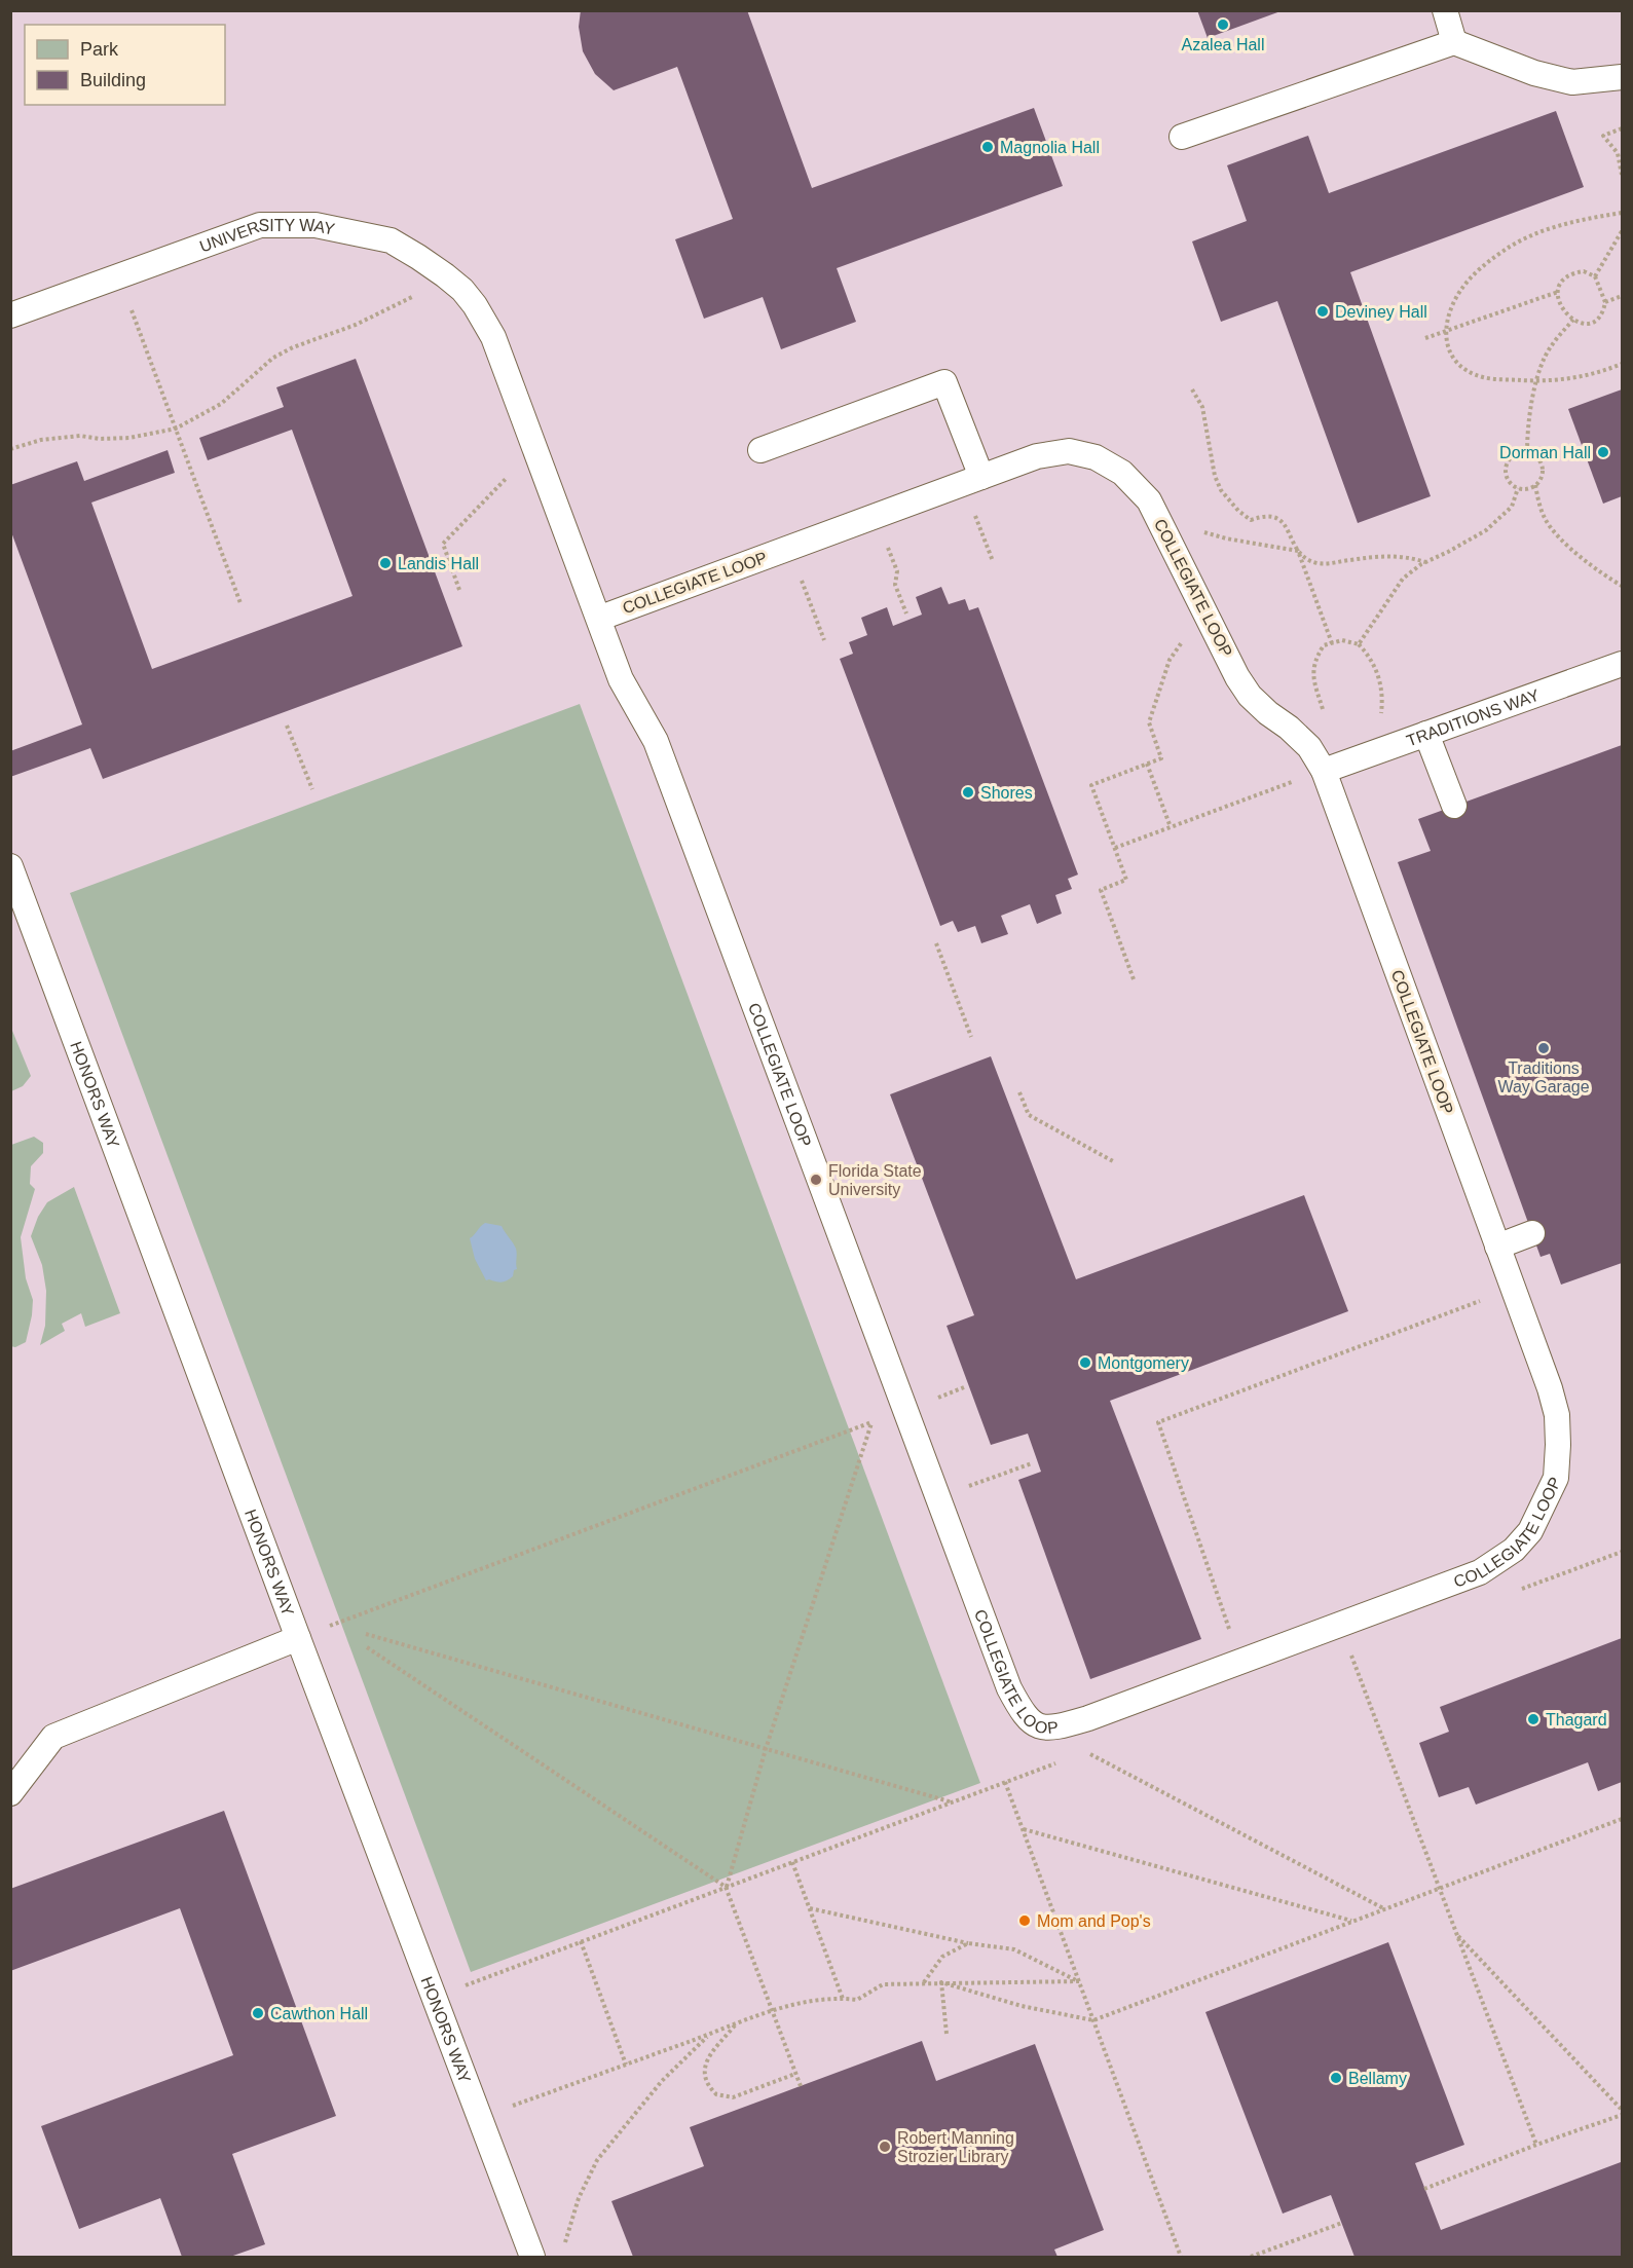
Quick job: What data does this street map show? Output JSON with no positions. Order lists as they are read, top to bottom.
{
  "streets": {
    "lane": [
      "UNIVERSITY WAY",
      "COLLEGIATE LOOP",
      "TRADITIONS WAY",
      "HONORS WAY"
    ]
  },
  "crossings": [
    ["UNIVERSITY WAY", "COLLEGIATE LOOP"],
    ["COLLEGIATE LOOP", "TRADITIONS WAY"]
  ],
  "places": [
    "Azalea Hall",
    "Magnolia Hall",
    "Deviney Hall",
    "Dorman Hall",
    "Landis Hall",
    "Shores",
    "Traditions Way Garage",
    "Florida State University",
    "Montgomery",
    "Thagard",
    "Mom and Pop's",
    "Cawthon Hall",
    "Bellamy",
    "Robert Manning Strozier Library"
  ],
  "legend": ["Park", "Building"]
}
